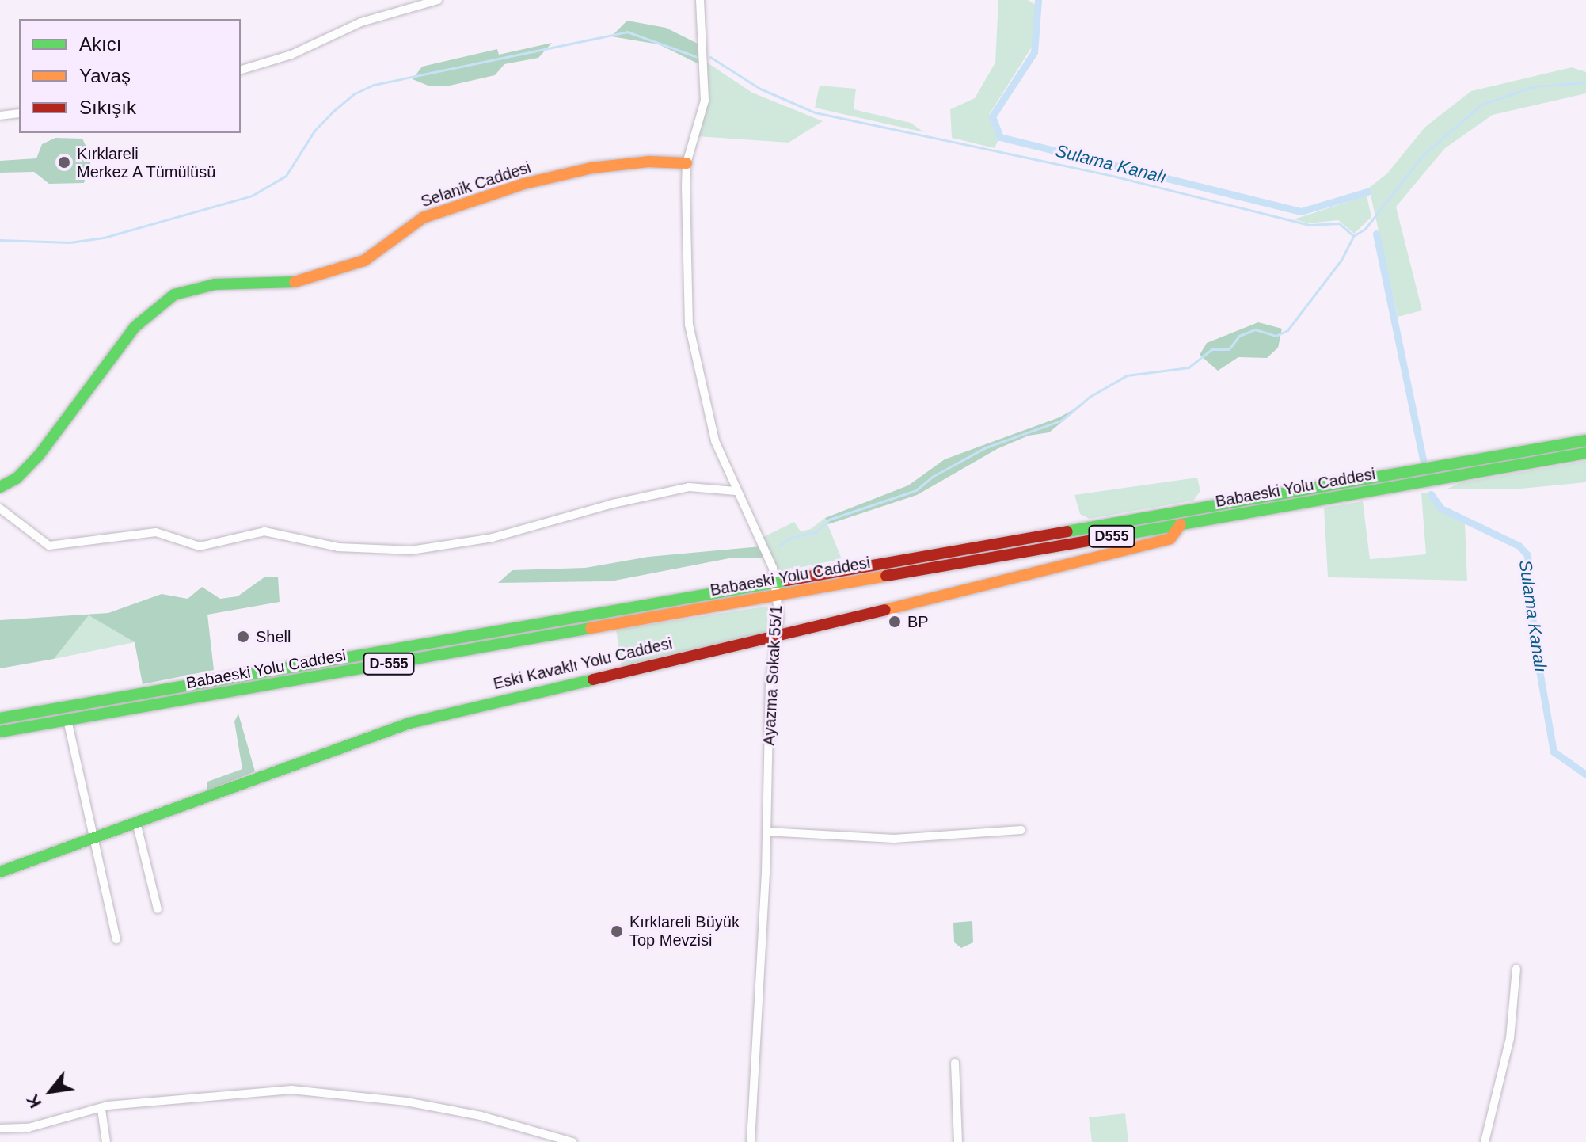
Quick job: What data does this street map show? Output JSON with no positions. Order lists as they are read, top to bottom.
{
  "streets": {
    "main road": [
      "Selanik Caddesi",
      "Babaeski Yolu Caddesi",
      "D555",
      "D-555",
      "Eski Kavaklı Yolu Caddesi"
    ],
    "street": ["Ayazma Sokak 55/1"]
  },
  "crossings": [
    ["Selanik Caddesi", "Ayazma Sokak 55/1"],
    ["Babaeski Yolu Caddesi", "Eski Kavaklı Yolu Caddesi"],
    ["Babaeski Yolu Caddesi", "Ayazma Sokak 55/1"],
    ["Eski Kavaklı Yolu Caddesi", "Ayazma Sokak 55/1"]
  ],
  "water": ["Sulama Kanalı"],
  "places": [
    "Kırklareli Merkez A Tümülüsü",
    "BP",
    "Shell",
    "Kırklareli Büyük Top Mevzisi"
  ],
  "legend": ["Akıcı", "Yavaş", "Sıkışık"],
  "north": "bottom left"
}
